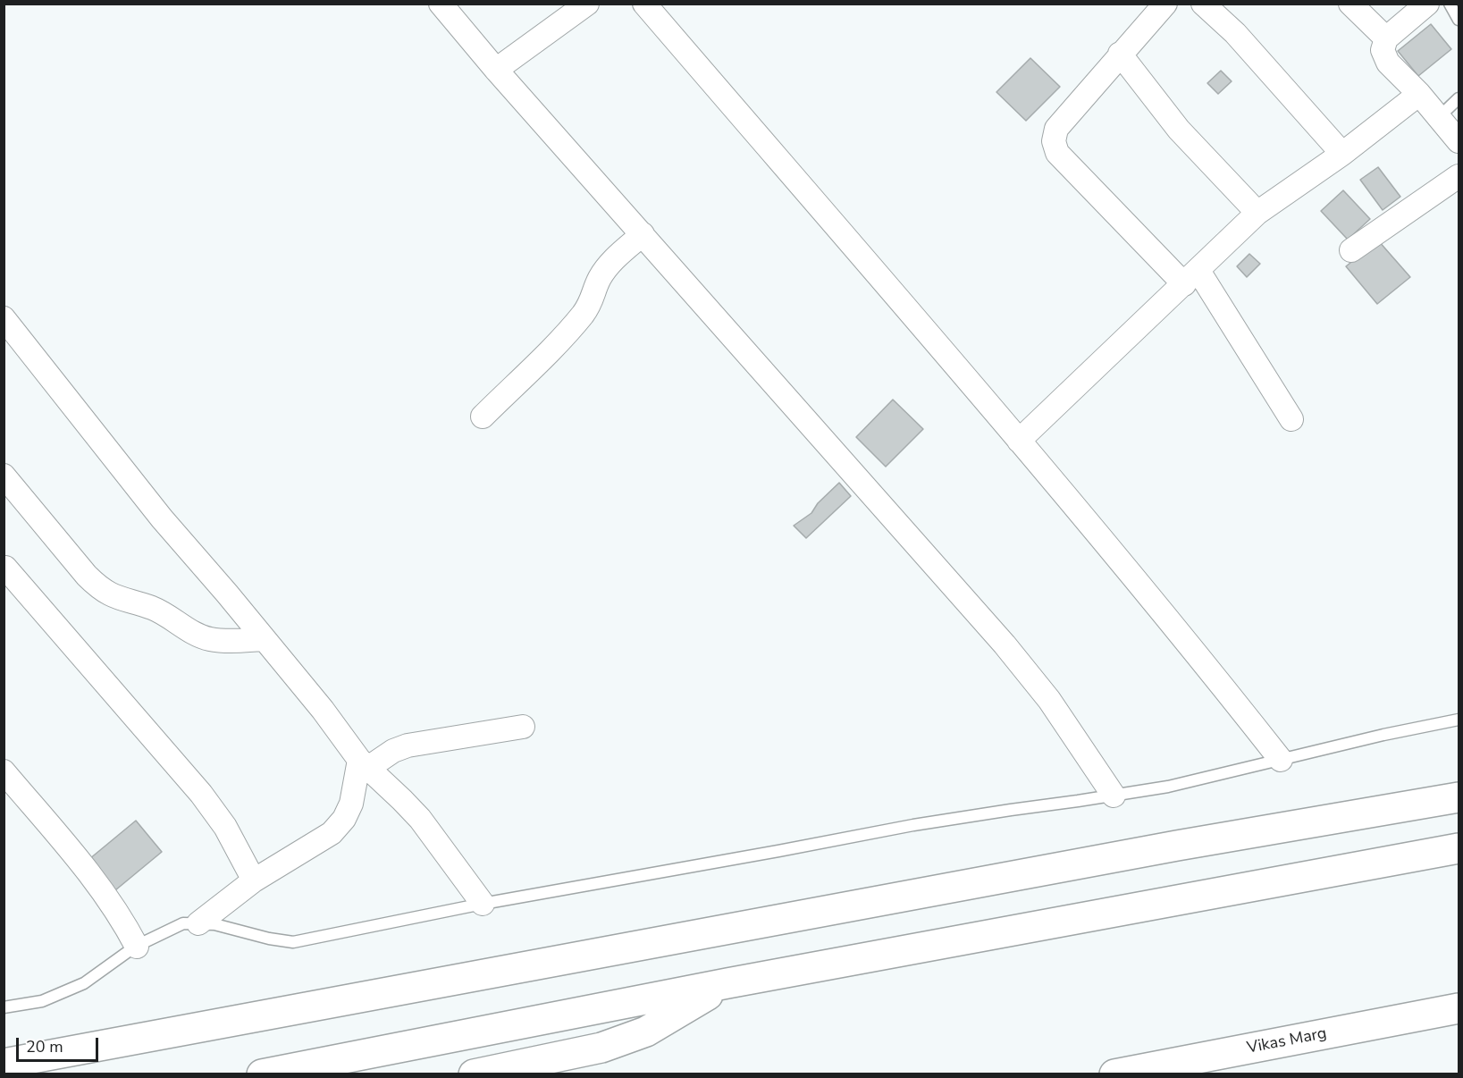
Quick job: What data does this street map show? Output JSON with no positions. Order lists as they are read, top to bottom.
{
  "streets": {
    "main road": ["Vikas Marg"]
  },
  "scale_bar": "20 m"
}
